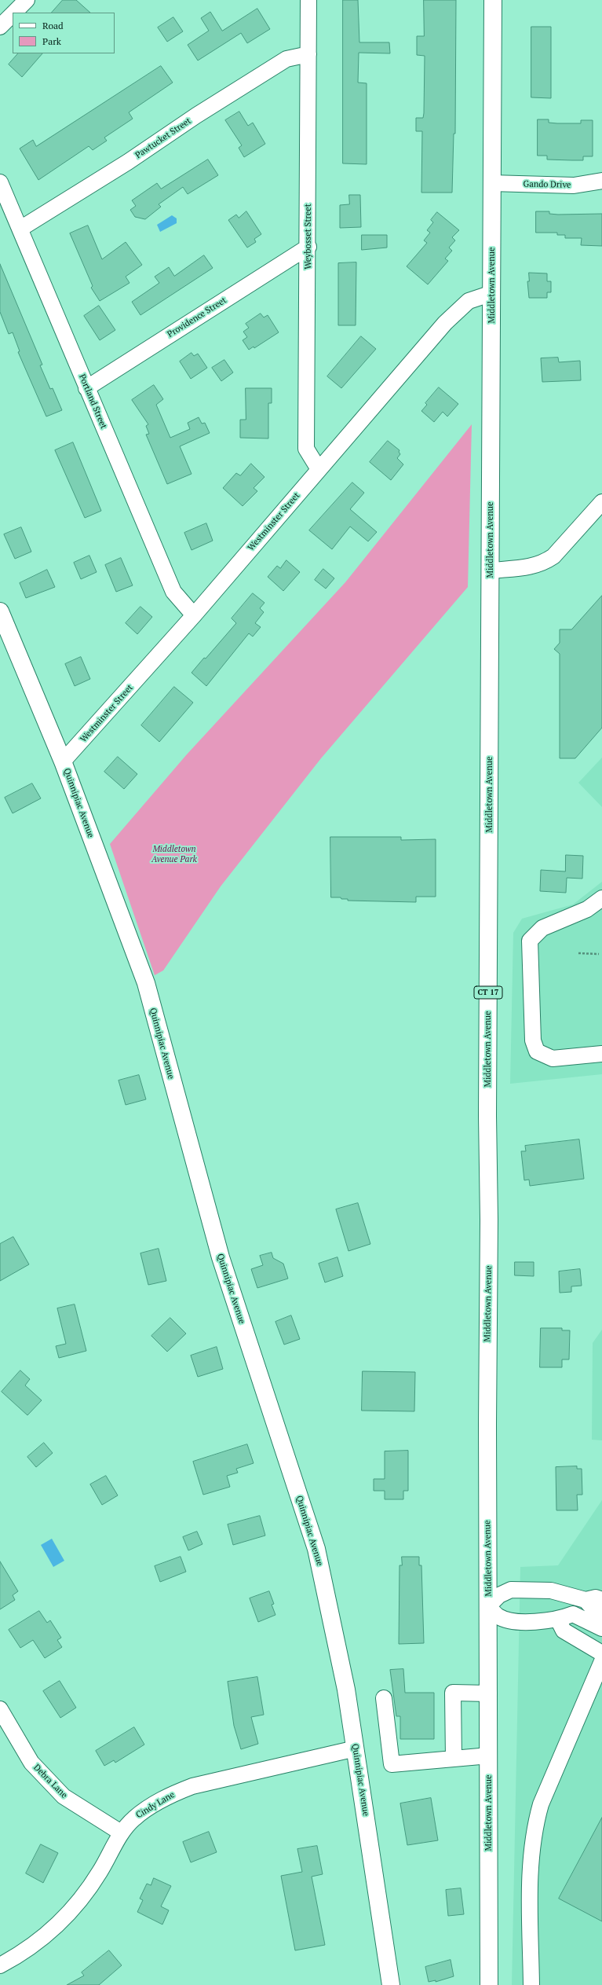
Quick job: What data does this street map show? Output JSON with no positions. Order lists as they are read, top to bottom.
{
  "streets": {
    "main road": ["Middletown Avenue", "Quinnipiac Avenue", "CT 17"],
    "street": [
      "Pawtucket Street",
      "Gando Drive",
      "Weybosset Street",
      "Providence Street",
      "Portland Street",
      "Westminster Street",
      "Debra Lane",
      "Cindy Lane"
    ]
  },
  "crossings": [
    ["Pawtucket Street", "Weybosset Street"],
    ["Pawtucket Street", "Portland Street"],
    ["Gando Drive", "Middletown Avenue"],
    ["Weybosset Street", "Providence Street"],
    ["Weybosset Street", "Westminster Street"],
    ["Middletown Avenue", "Westminster Street"],
    ["Providence Street", "Portland Street"],
    ["Portland Street", "Westminster Street"],
    ["Westminster Street", "Quinnipiac Avenue"],
    ["Quinnipiac Avenue", "Cindy Lane"],
    ["Debra Lane", "Cindy Lane"]
  ],
  "parks": ["Middletown Avenue Park"],
  "legend": ["Road", "Park"]
}
